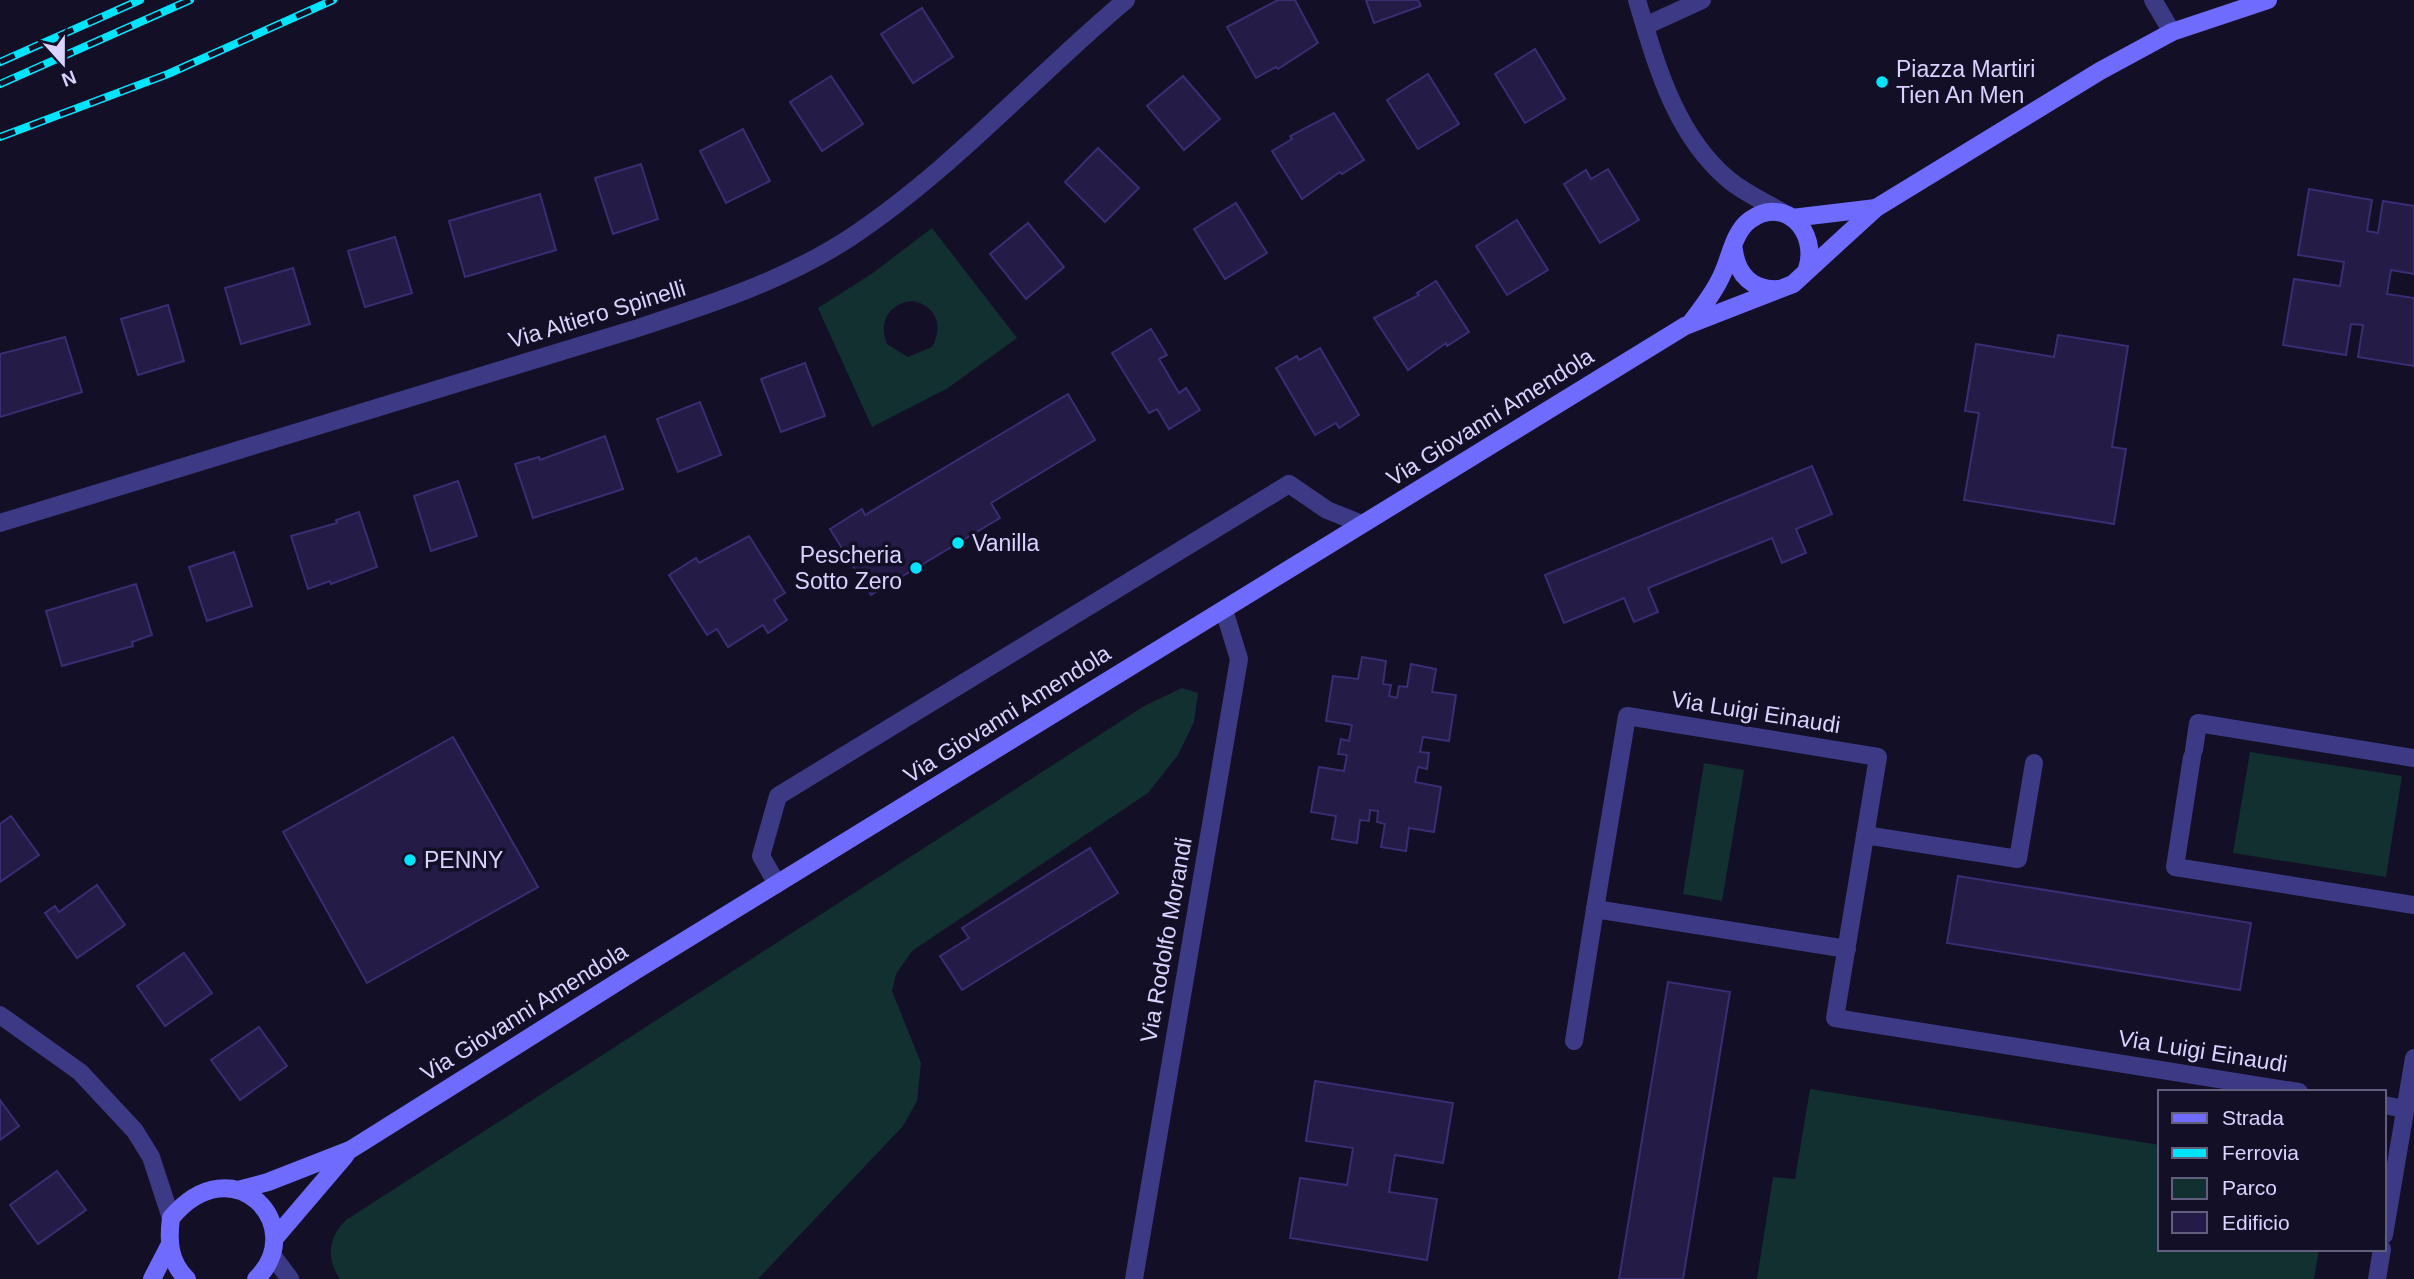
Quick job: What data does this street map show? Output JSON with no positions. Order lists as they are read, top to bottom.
{
  "streets": {
    "street": [
      "Via Altiero Spinelli",
      "Via Giovanni Amendola",
      "Via Luigi Einaudi",
      "Via Rodolfo Morandi"
    ]
  },
  "crossings": [
    ["Via Giovanni Amendola", "Via Rodolfo Morandi"]
  ],
  "places": [
    "Piazza Martiri Tien An Men",
    "Vanilla",
    "Pescheria Sotto Zero",
    "PENNY"
  ],
  "legend": [
    "Strada",
    "Ferrovia",
    "Parco",
    "Edificio"
  ],
  "north": "bottom"
}
